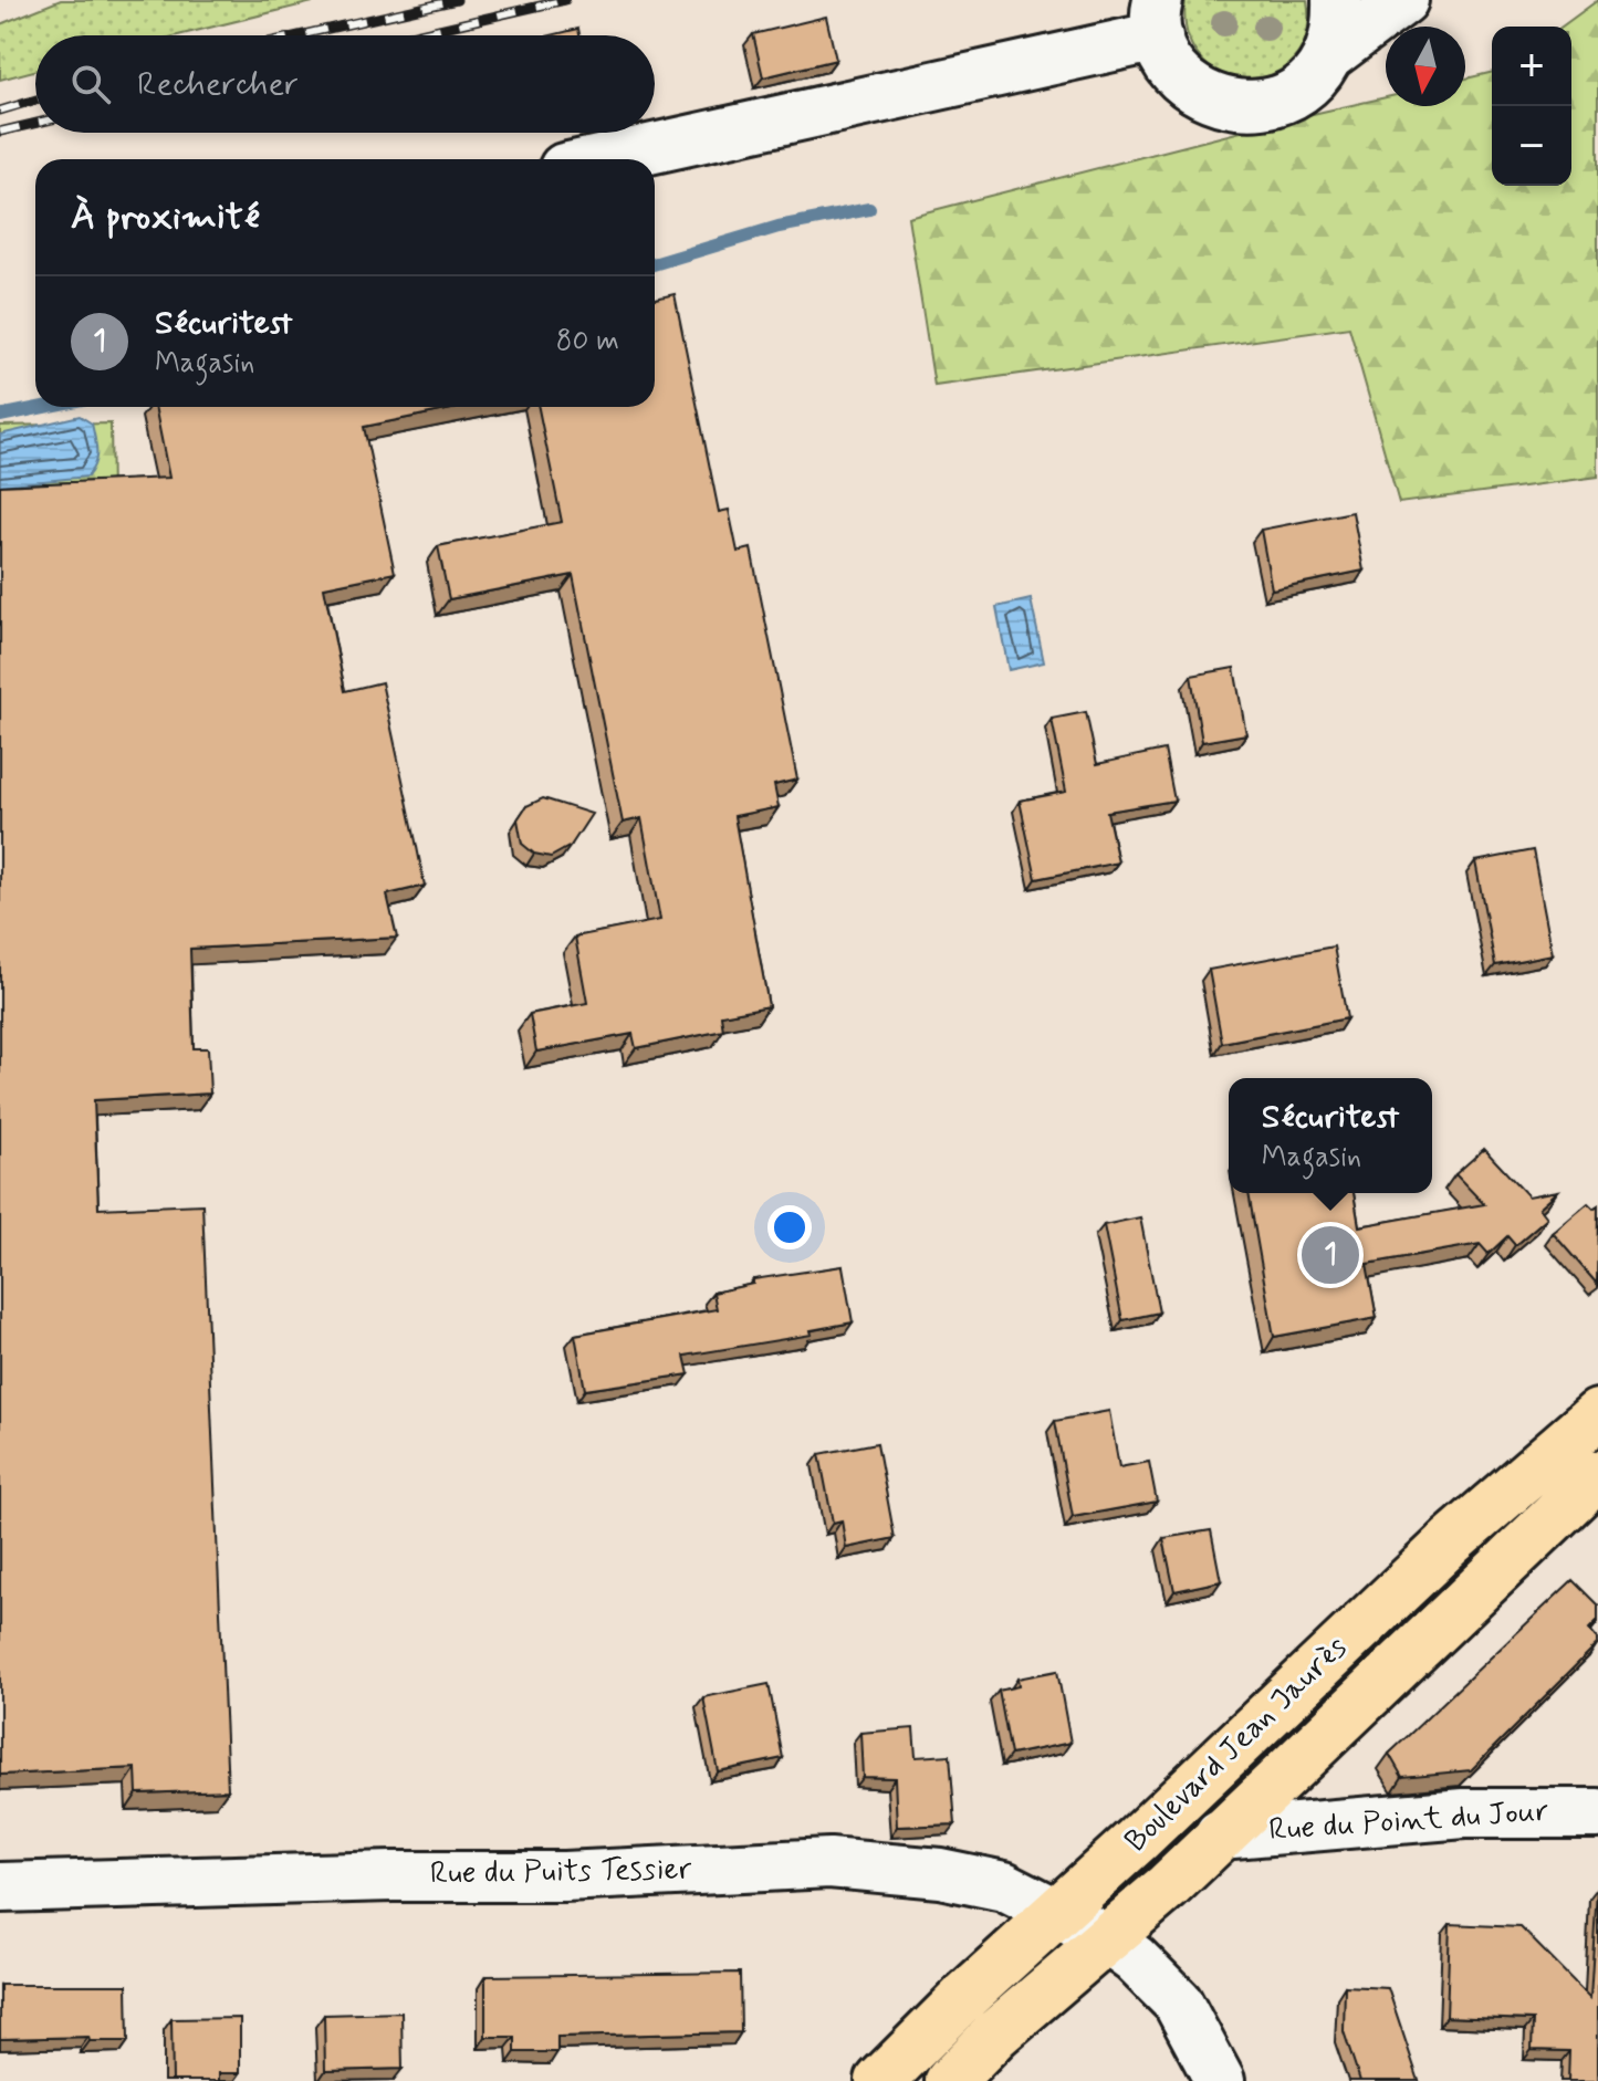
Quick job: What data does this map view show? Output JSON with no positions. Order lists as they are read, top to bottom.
{
  "streets": {
    "main road": ["Boulevard Jean Jaurès"],
    "street": ["Rue du Point du Jour", "Rue du Puits Tessier"]
  },
  "crossings": [
    ["Boulevard Jean Jaurès", "Rue du Point du Jour"],
    ["Boulevard Jean Jaurès", "Rue du Puits Tessier"]
  ],
  "north": "bottom",
  "page": {
    "map_buttons": ["+", "−"],
    "search": "Rechercher",
    "heading": "À proximité",
    "list": [
      {
        "mark": "1",
        "name": "Sécuritest",
        "note": "Magasin",
        "value": "80 m"
      }
    ],
    "popup": ["Sécuritest", "Magasin"],
    "pins": "1"
  }
}
